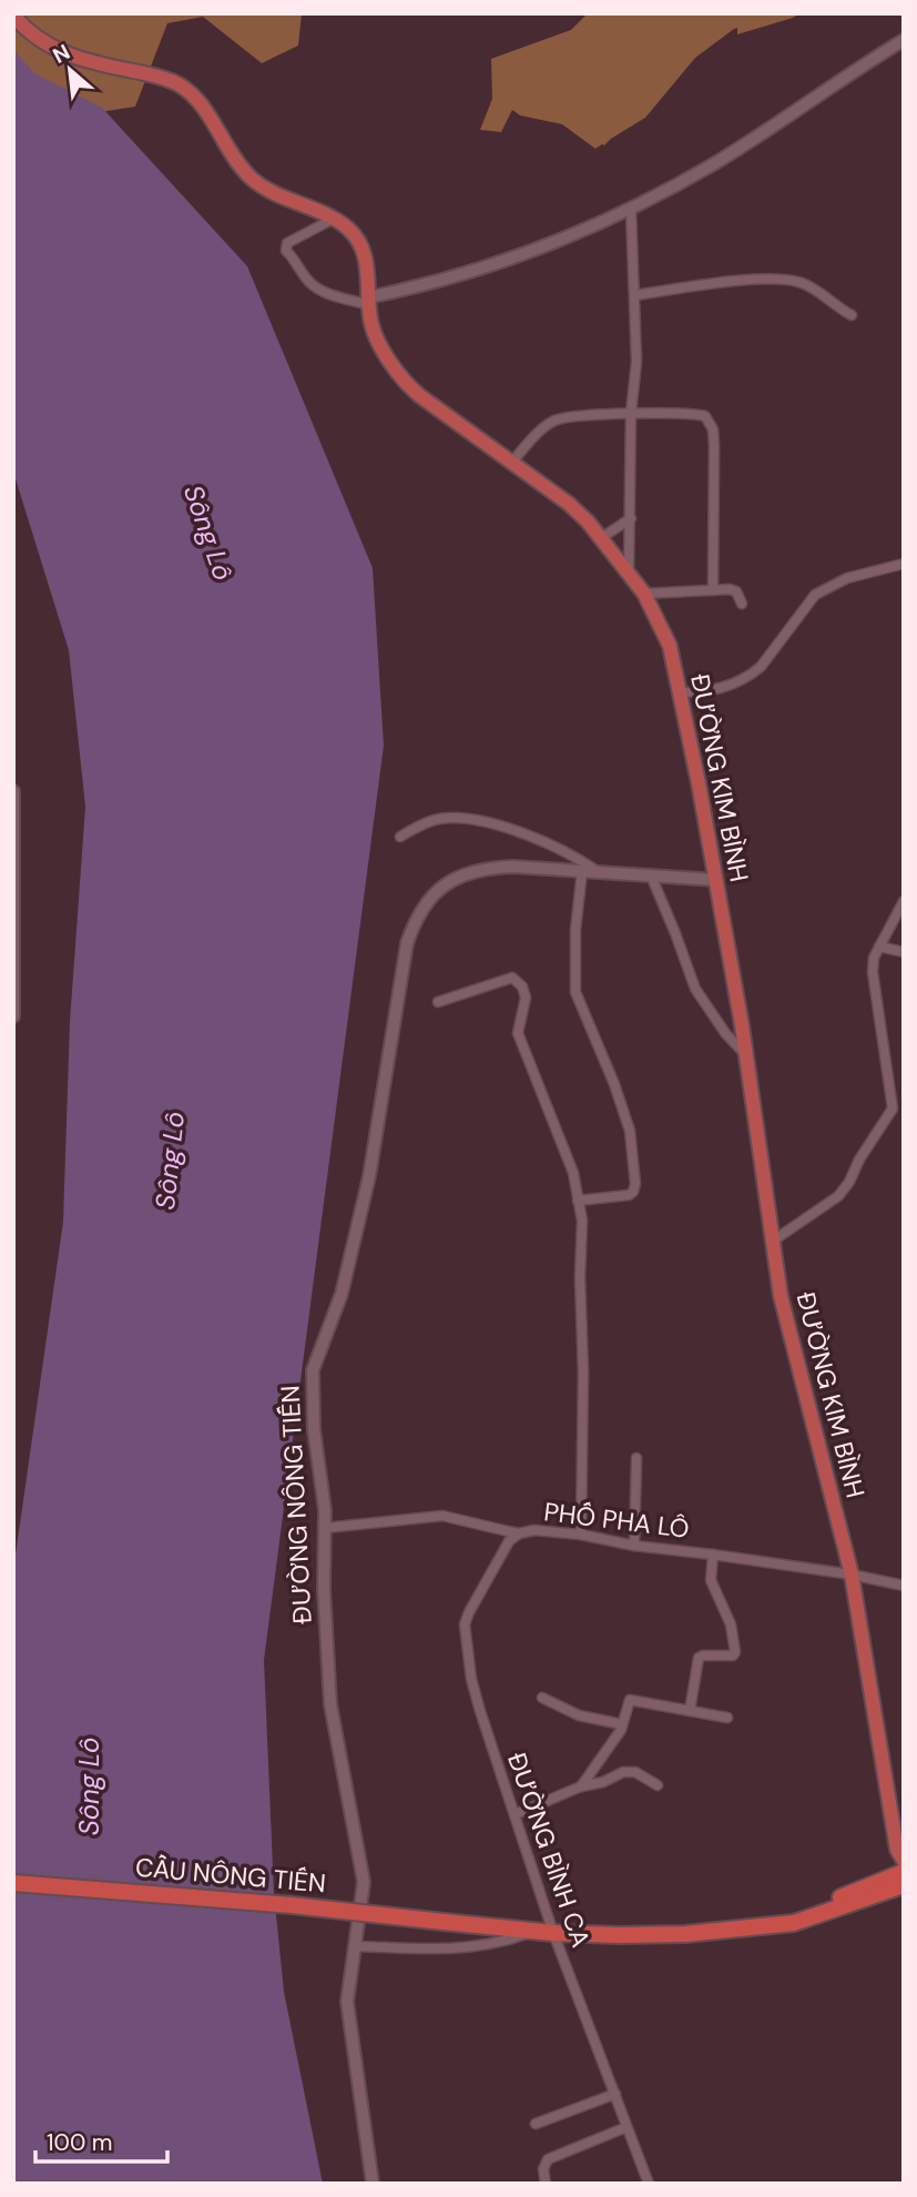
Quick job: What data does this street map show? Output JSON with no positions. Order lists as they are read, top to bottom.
{
  "streets": {
    "highway": ["CẦU NÔNG TIẾN"],
    "main road": ["ĐƯỜNG KIM BÌNH"],
    "street": ["ĐƯỜNG NÔNG TIẾN", "PHỐ PHA LÔ", "ĐƯỜNG BÌNH CA"]
  },
  "crossings": [
    ["ĐƯỜNG KIM BÌNH", "ĐƯỜNG NÔNG TIẾN"],
    ["ĐƯỜNG KIM BÌNH", "PHỐ PHA LÔ"],
    ["ĐƯỜNG NÔNG TIẾN", "PHỐ PHA LÔ"],
    ["PHỐ PHA LÔ", "ĐƯỜNG BÌNH CA"],
    ["ĐƯỜNG BÌNH CA", "CẦU NÔNG TIẾN"]
  ],
  "water": ["Sông Lô"],
  "scale_bar": "100 m",
  "north": "top left"
}
